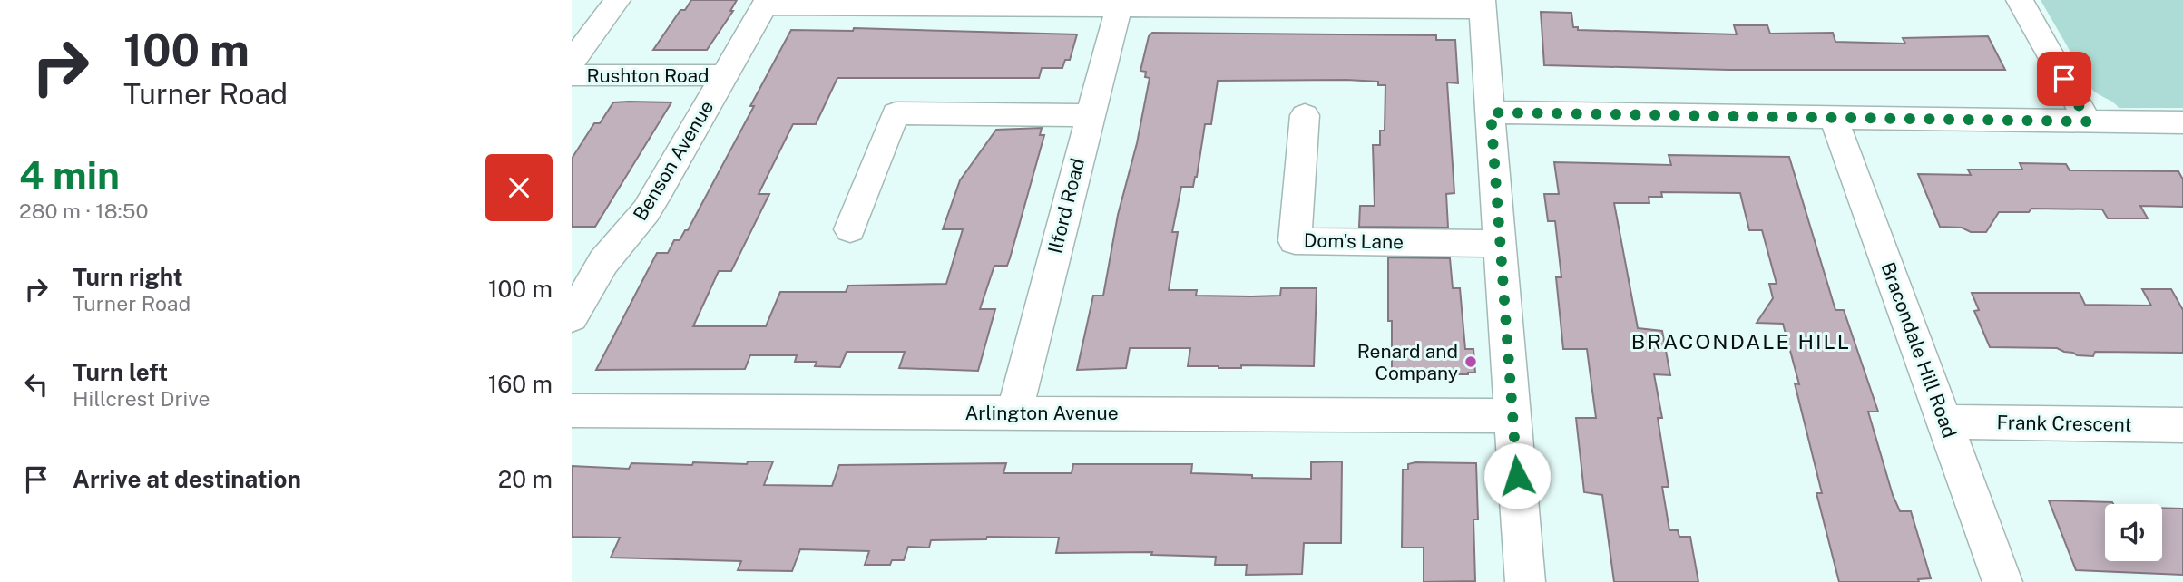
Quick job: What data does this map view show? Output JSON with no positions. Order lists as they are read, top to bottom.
{
  "streets": {
    "street": [
      "Rushton Road",
      "Benson Avenue",
      "Ilford Road",
      "Dom's Lane",
      "Bracondale Hill Road",
      "Arlington Avenue",
      "Frank Crescent"
    ]
  },
  "crossings": [
    ["Rushton Road", "Benson Avenue"],
    ["Ilford Road", "Arlington Avenue"],
    ["Bracondale Hill Road", "Frank Crescent"]
  ],
  "districts": ["BRACONDALE HILL"],
  "places": ["Renard and Company"],
  "page": {
    "turn": ["100 m", "Turner Road"],
    "heading": ["4 min", "280 m · 18:50"],
    "list": [
      {
        "name": "Turn right",
        "note": "Turner Road",
        "value": "100 m"
      },
      {
        "name": "Turn left",
        "note": "Hillcrest Drive",
        "value": "160 m"
      },
      {
        "name": "Arrive at destination",
        "value": "20 m"
      }
    ]
  }
}
